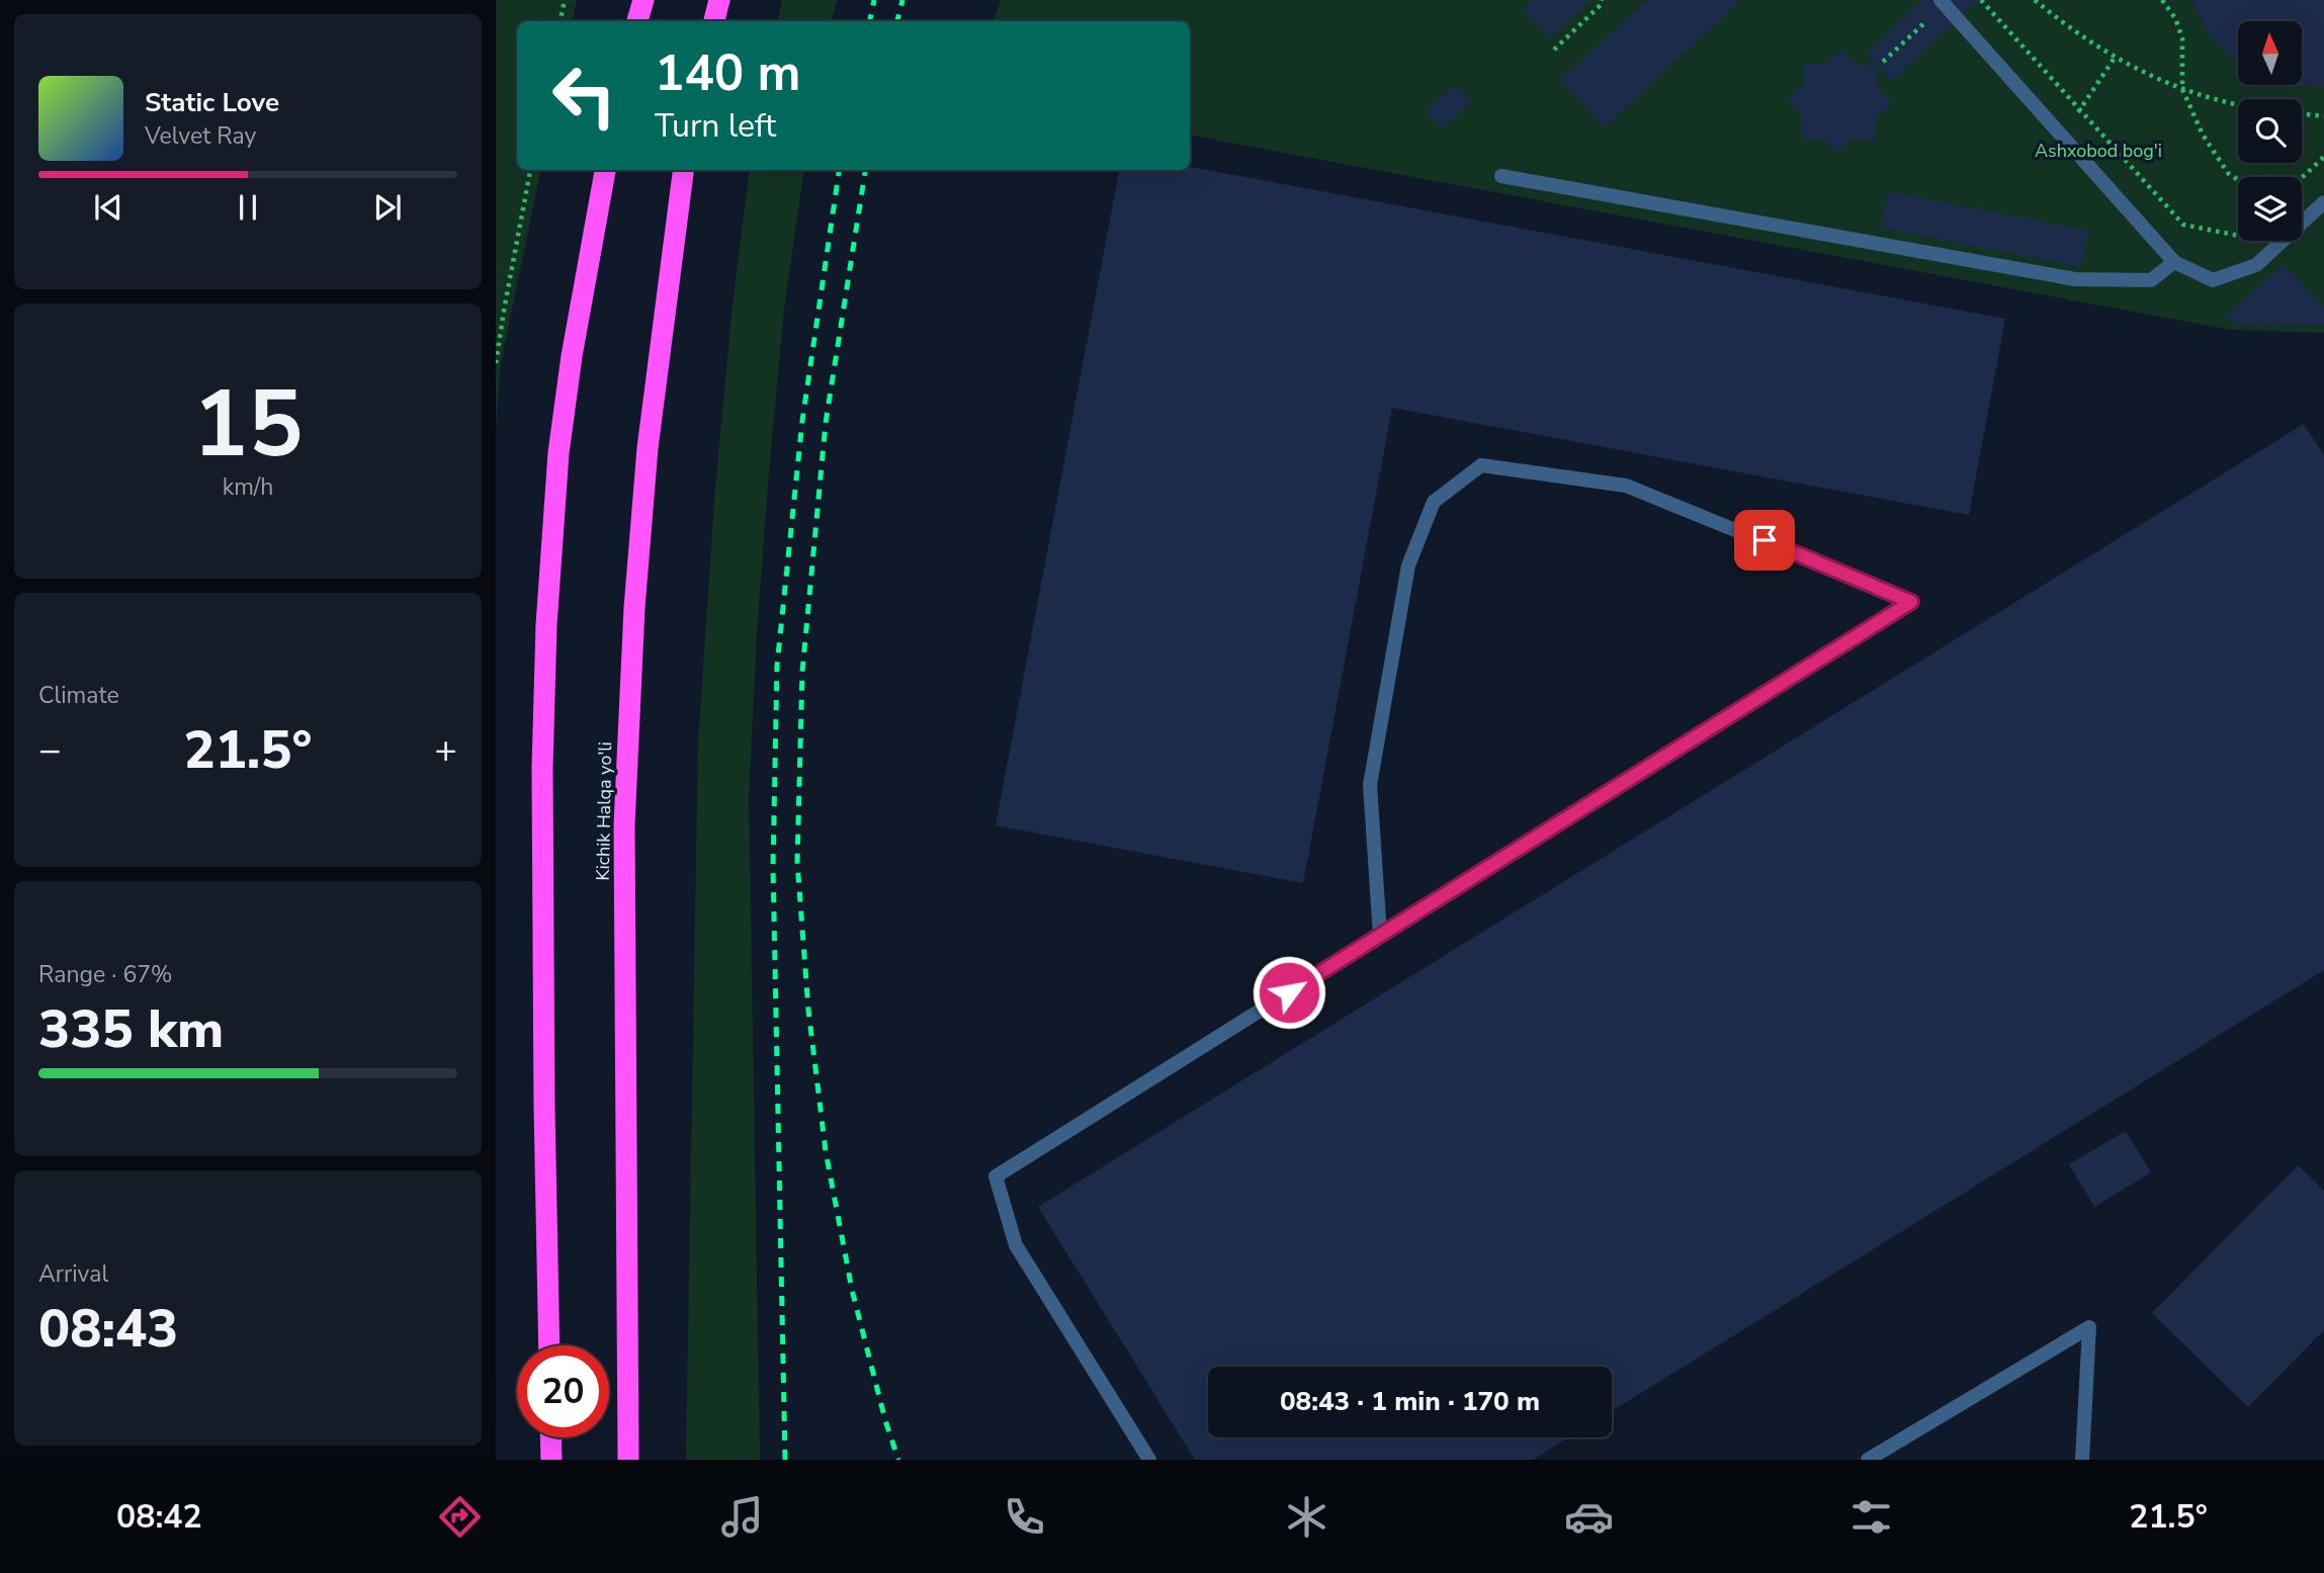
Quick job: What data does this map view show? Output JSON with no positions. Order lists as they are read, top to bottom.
{
  "streets": {
    "highway": ["Kichik Halqa yo'li"]
  },
  "parks": ["Ashxobod bog'i"],
  "north": "top",
  "page": {
    "turn": ["140 m", "Turn left"],
    "song": ["Static Love", "Velvet Ray"],
    "tile": [
      ["15", "km/h"],
      "Climate",
      ["Range · 67%", "335 km"],
      ["Arrival", "08:43"]
    ],
    "heat": ["−", "21.5°", "+"],
    "limit": "20",
    "trip": "08:43 · 1 min · 170 m",
    "tabs": ["08:42", "21.5°"]
  }
}
